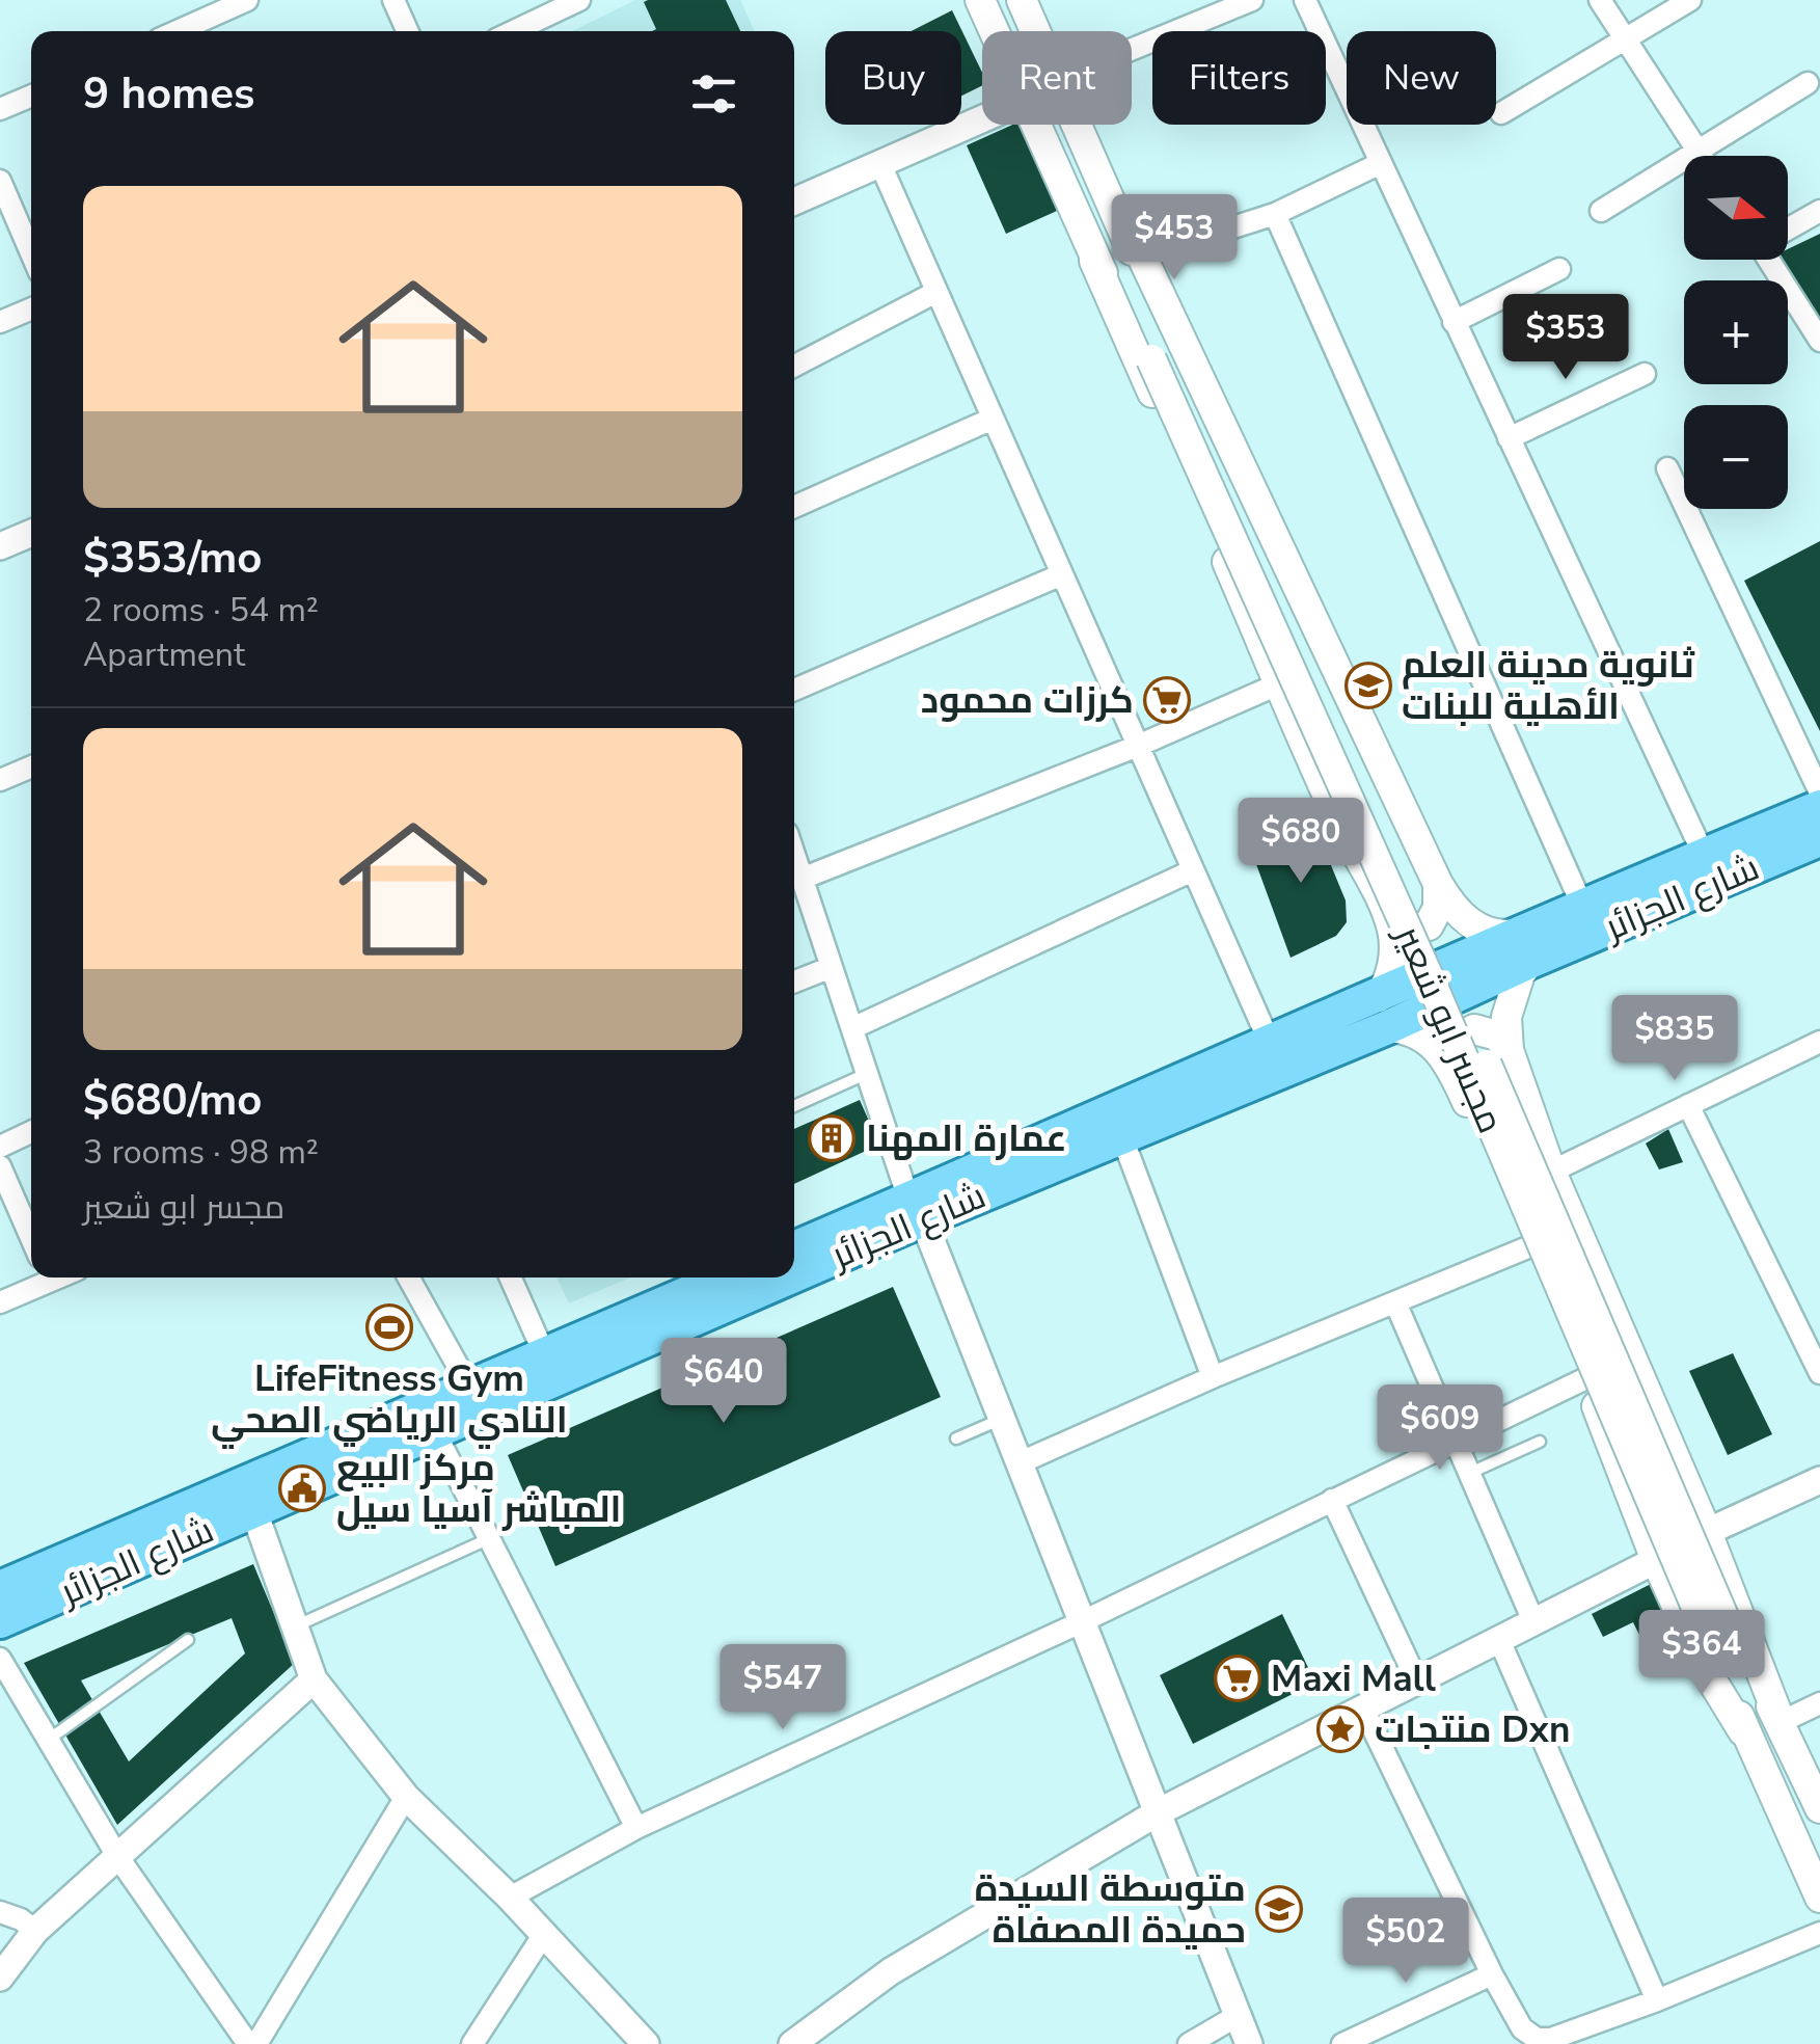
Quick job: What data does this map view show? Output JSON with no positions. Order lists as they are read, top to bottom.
{
  "streets": {
    "main road": ["شارع الجزائر", "مجسر ابو شعير"]
  },
  "places": {
    "school or university": ["ثانوية مدينة العلم الأهلية للبنات", "متوسطة السيدة حميدة المصفاة"],
    "supermarket": ["كرزات محمود", "Maxi Mall"],
    "building": ["عمارة المهنا"],
    "sports": ["LifeFitness Gym النادي الرياضي الصحي"],
    "public building": ["مركز البيع المباشر آسيا سيل"],
    "place": ["منتجات Dxn"]
  },
  "north": "right",
  "page": {
    "chip": [
      "Buy",
      "Rent",
      "Filters",
      "New"
    ],
    "heading": "9 homes",
    "map_buttons": ["+", "−"],
    "list": [
      {
        "name": "$353/mo",
        "note": "2 rooms · 54 m² · Apartment"
      },
      {
        "name": "$680/mo",
        "note": "3 rooms · 98 m² · مجسر ابو شعير"
      }
    ],
    "price": [
      "$453",
      "$353",
      "$680",
      "$835",
      "$640",
      "$609",
      "$364",
      "$547",
      "$502"
    ]
  }
}
